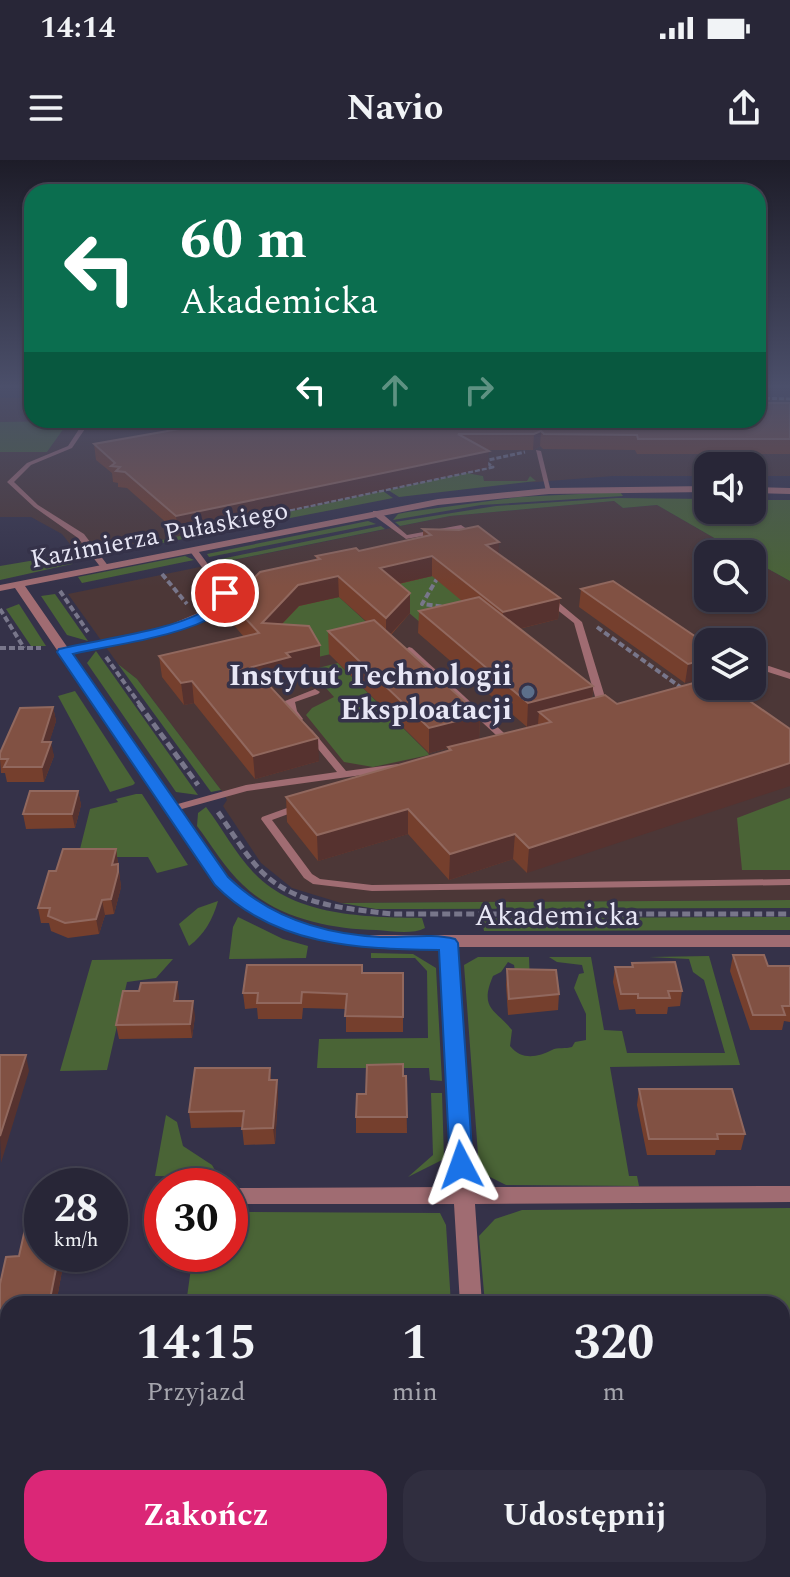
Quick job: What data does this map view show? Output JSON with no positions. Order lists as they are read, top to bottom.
{
  "streets": {
    "street": ["Kazimierza Pułaskiego", "Akademicka"]
  },
  "crossings": [
    ["Kazimierza Pułaskiego", "Akademicka"]
  ],
  "places": ["Instytut Technologii Eksploatacji"],
  "page": {
    "status": "14:14",
    "header": "Navio",
    "turn": ["60 m", "Akademicka"],
    "speed": "28 km/h",
    "limit": "30",
    "eta": [
      "14:15",
      "Przyjazd",
      "1",
      "min",
      "320",
      "m"
    ],
    "buttons": ["Zakończ", "Udostępnij"]
  }
}
